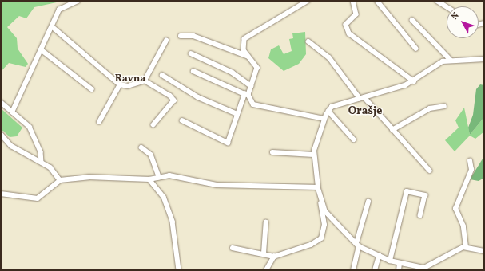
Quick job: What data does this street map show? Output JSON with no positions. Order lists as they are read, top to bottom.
{
  "districts": ["Ravna", "Orašje"],
  "north": "top left"
}
